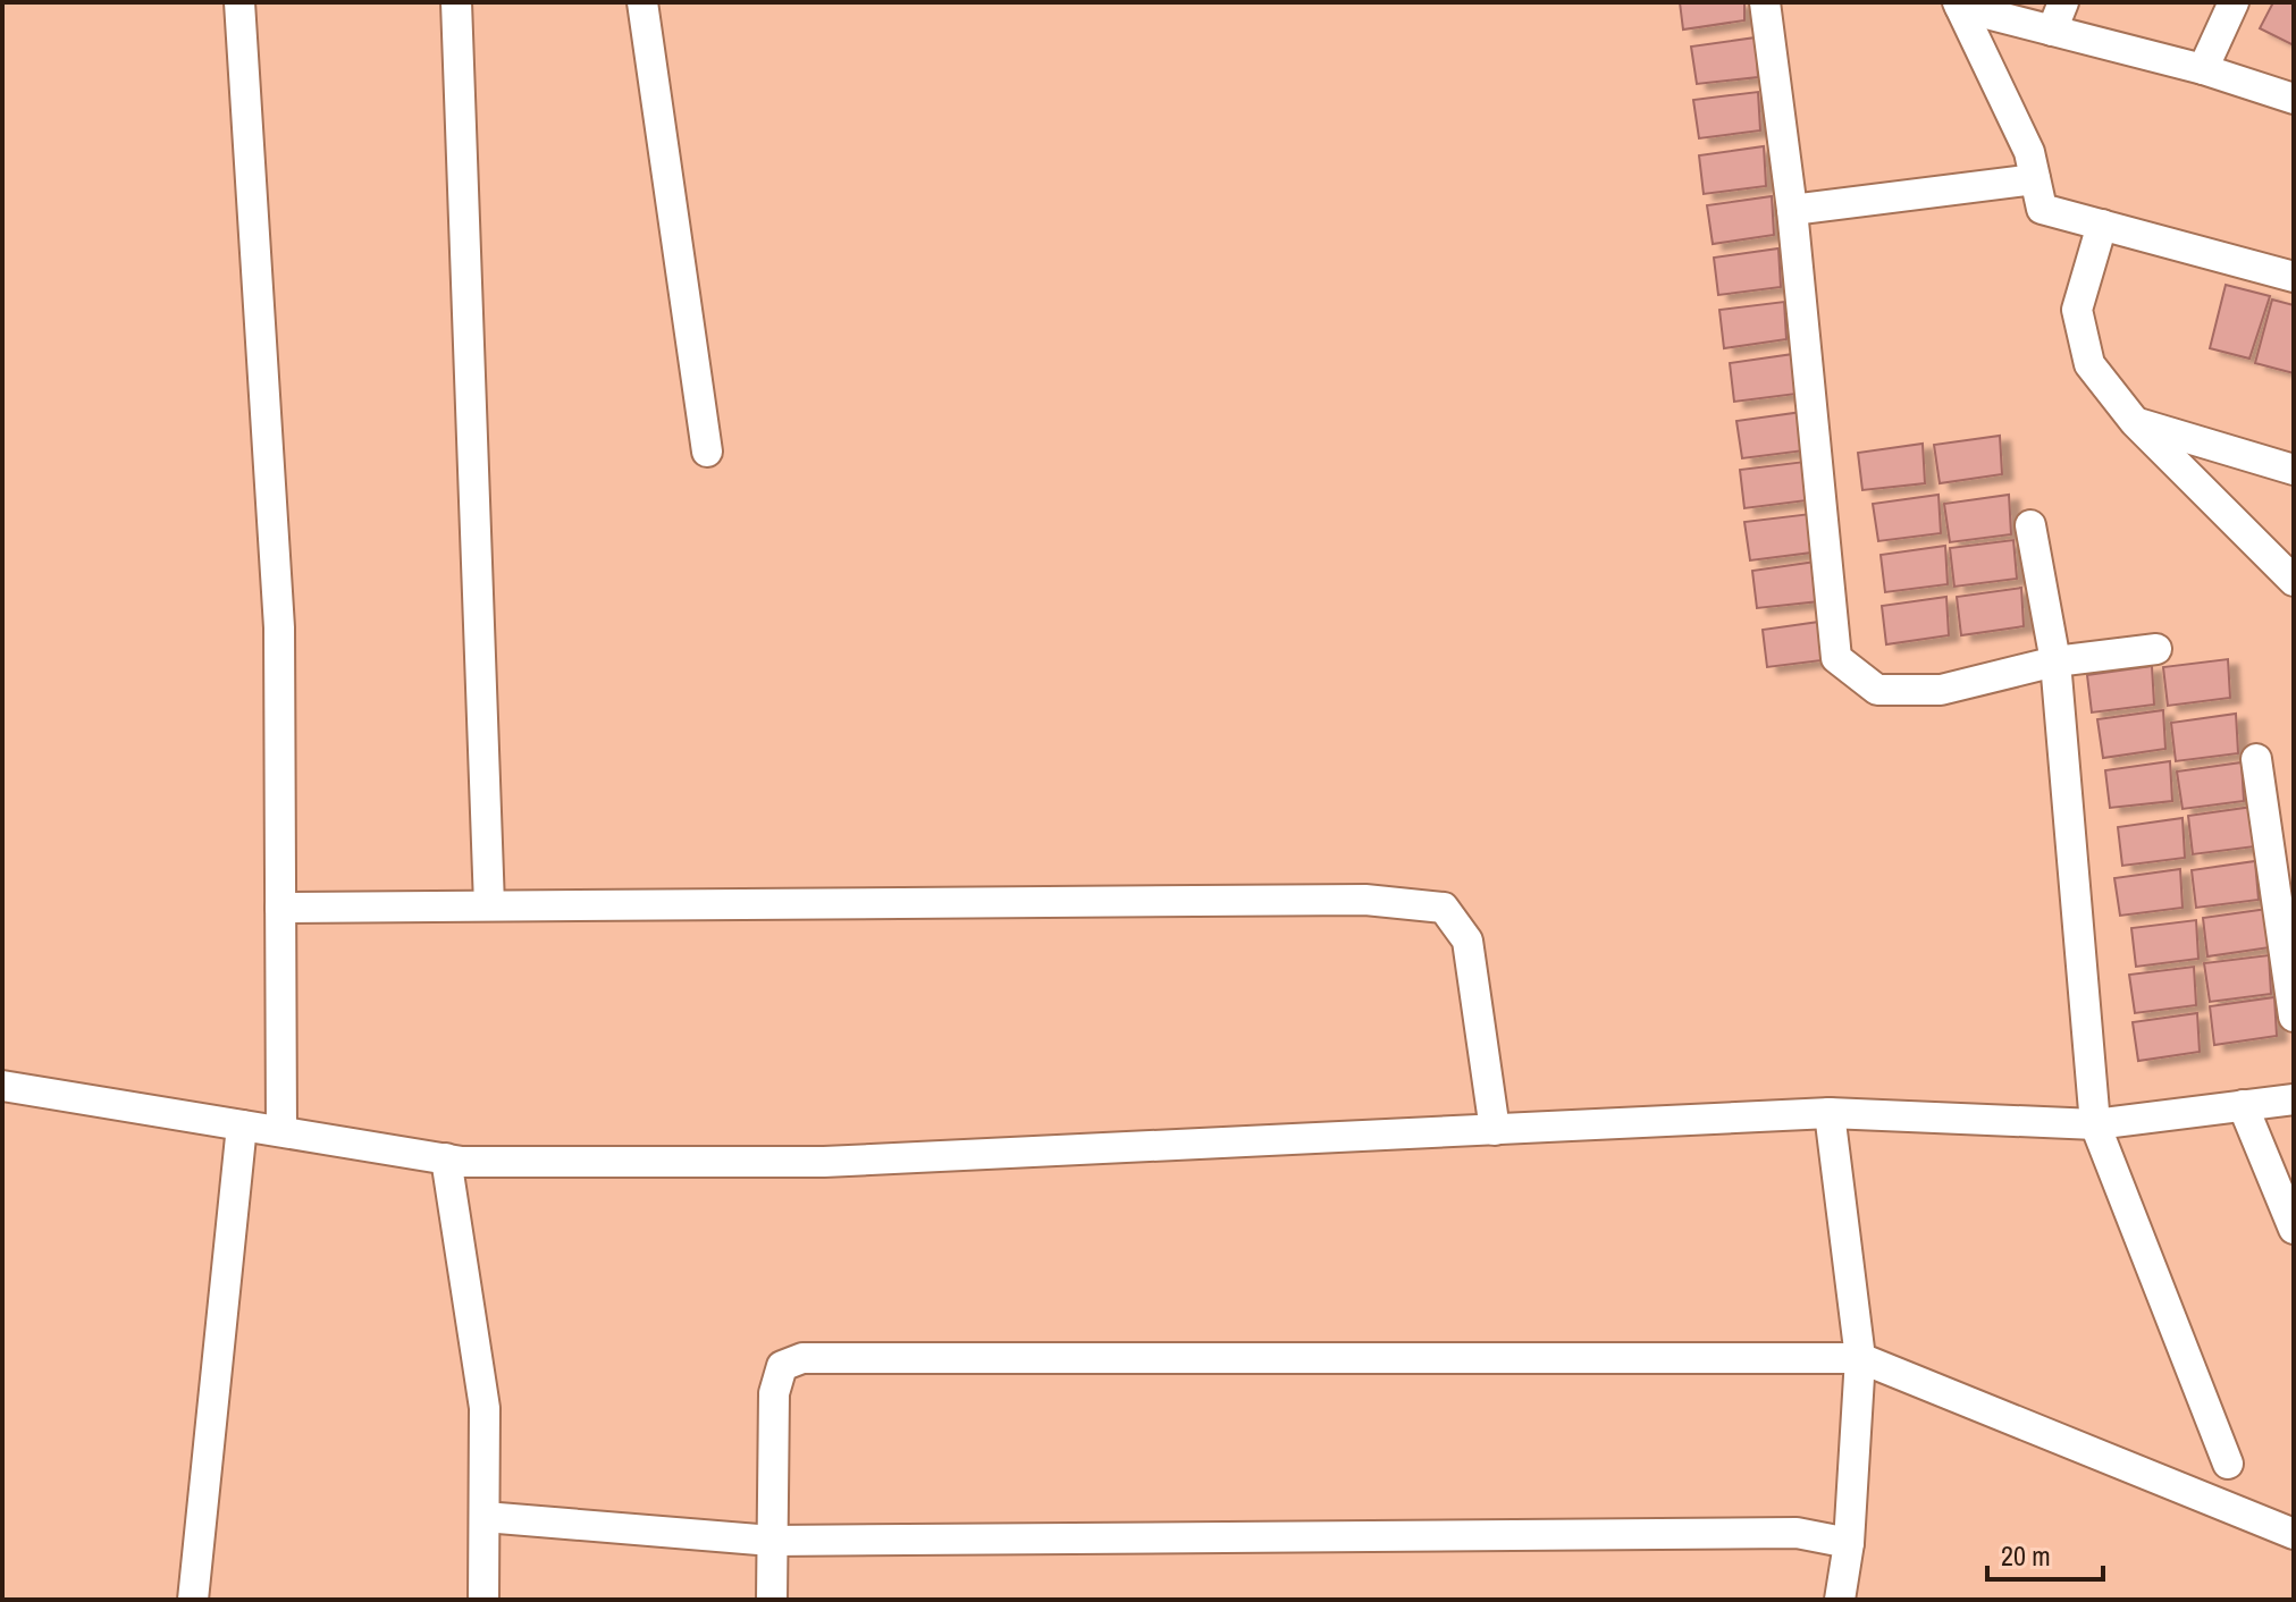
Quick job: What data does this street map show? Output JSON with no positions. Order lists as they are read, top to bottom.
{
  "scale_bar": "20 m"
}
